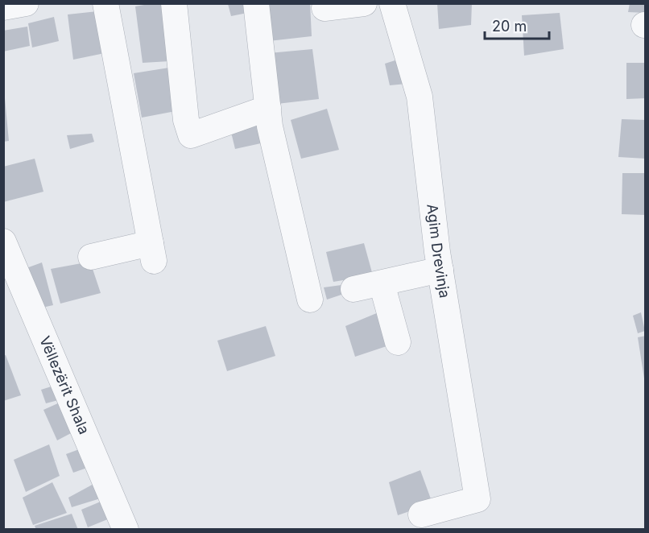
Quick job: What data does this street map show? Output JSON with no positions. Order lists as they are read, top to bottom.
{
  "streets": {
    "street": ["Agim Drevinja", "Vëllezërit Shala"]
  },
  "scale_bar": "20 m"
}
